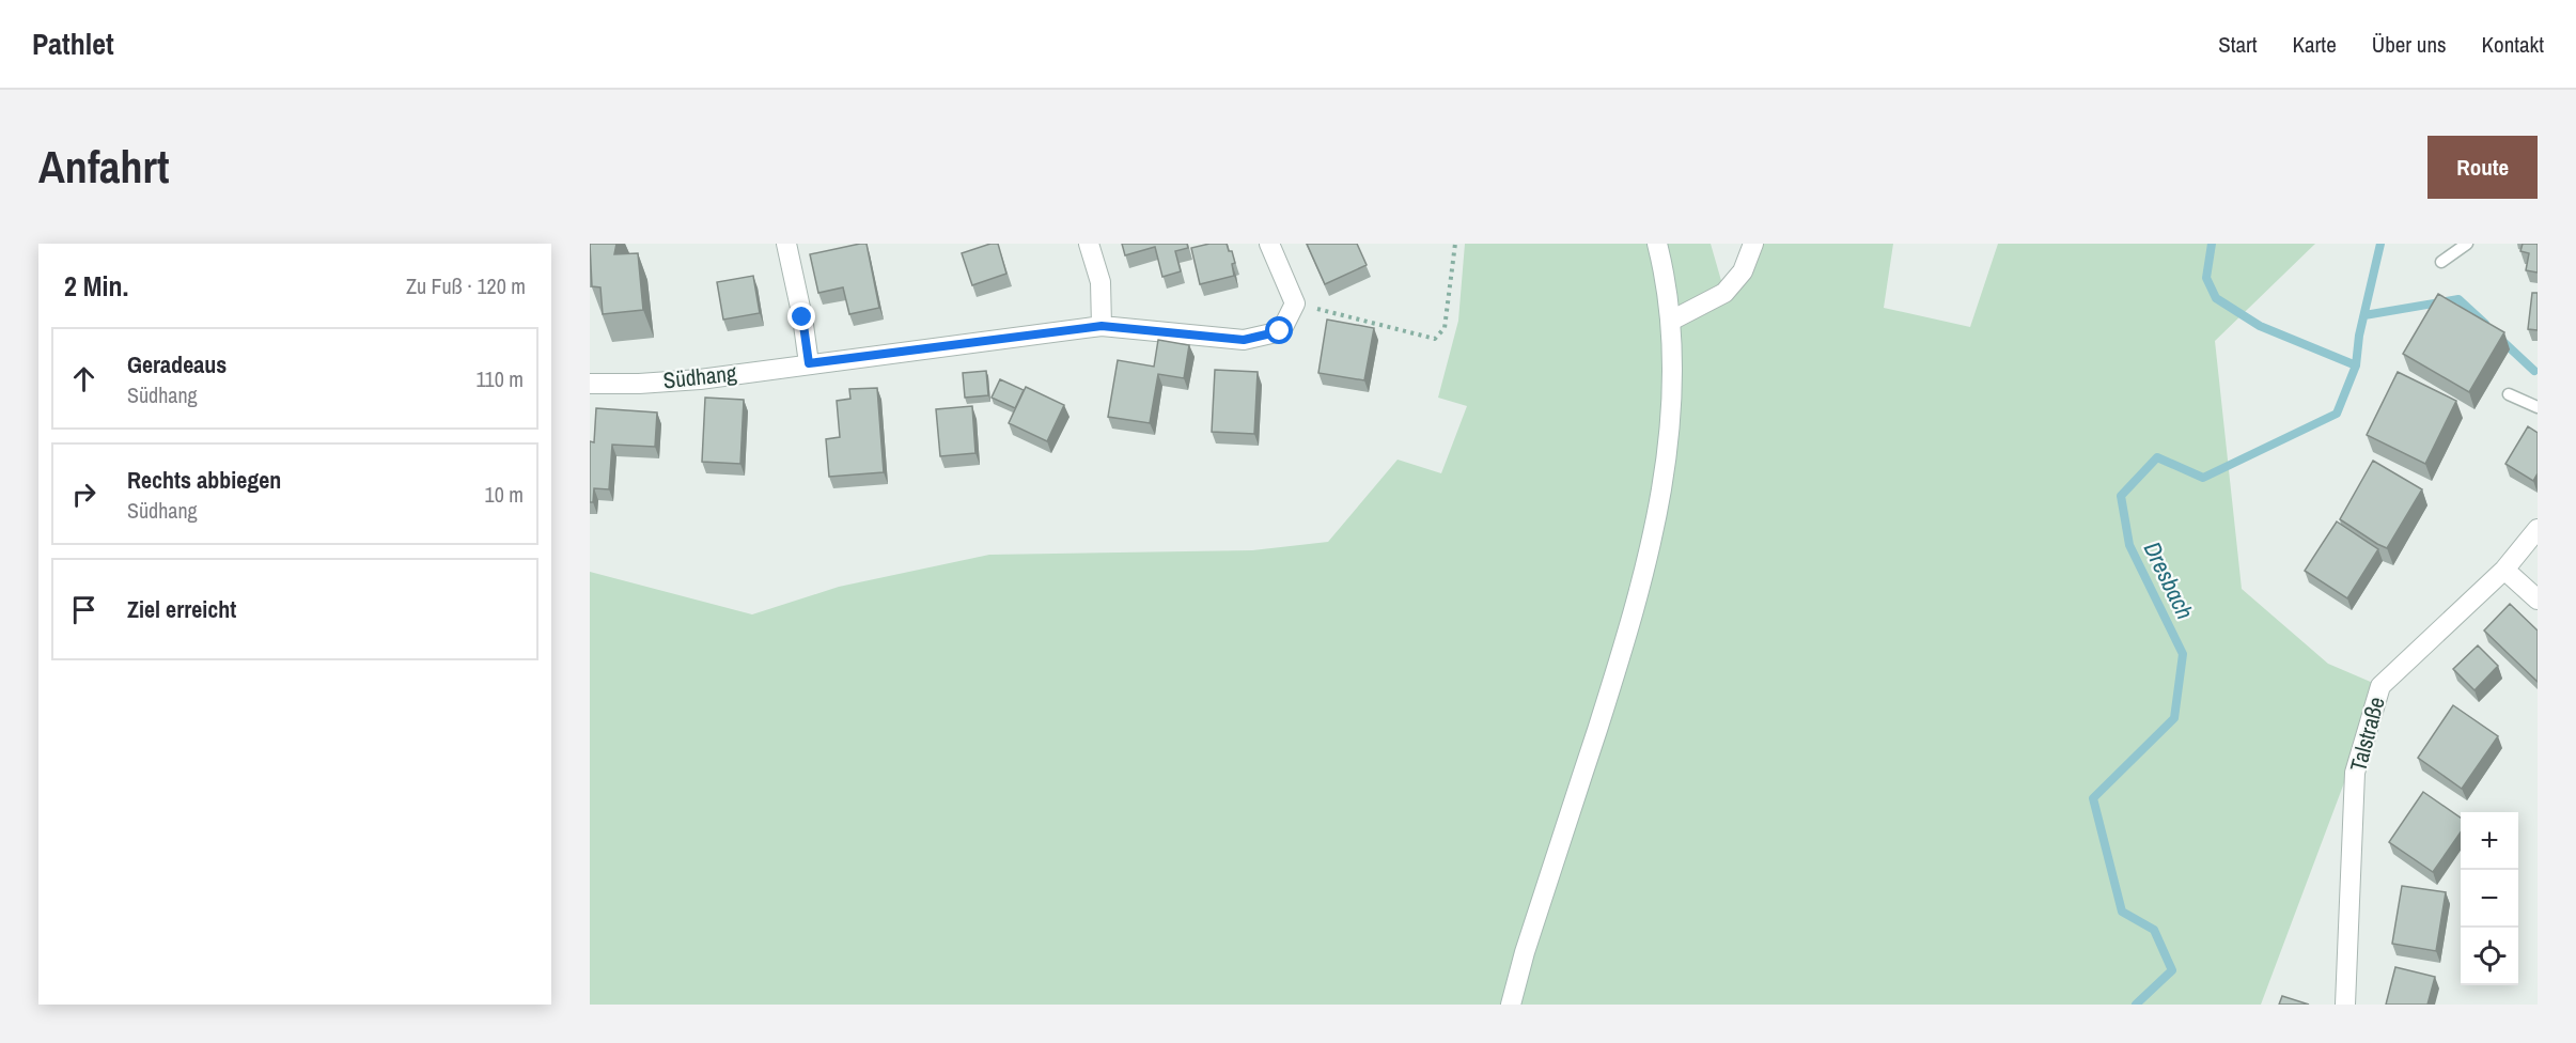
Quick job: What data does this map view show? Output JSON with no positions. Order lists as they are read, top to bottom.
{
  "streets": {
    "street": ["Südhang", "Talstraße"]
  },
  "water": ["Dresbach"],
  "page": {
    "header": "Pathlet",
    "nav": [
      "Start",
      "Karte",
      "Über uns",
      "Kontakt"
    ],
    "buttons": "Route",
    "title": "Anfahrt",
    "heading": ["2 Min.", "Zu Fuß · 120 m"],
    "list": [
      ["Geradeaus", "Südhang", "110 m"],
      ["Rechts abbiegen", "Südhang", "10 m"],
      "Ziel erreicht"
    ],
    "map_buttons": ["+", "−"]
  }
}
